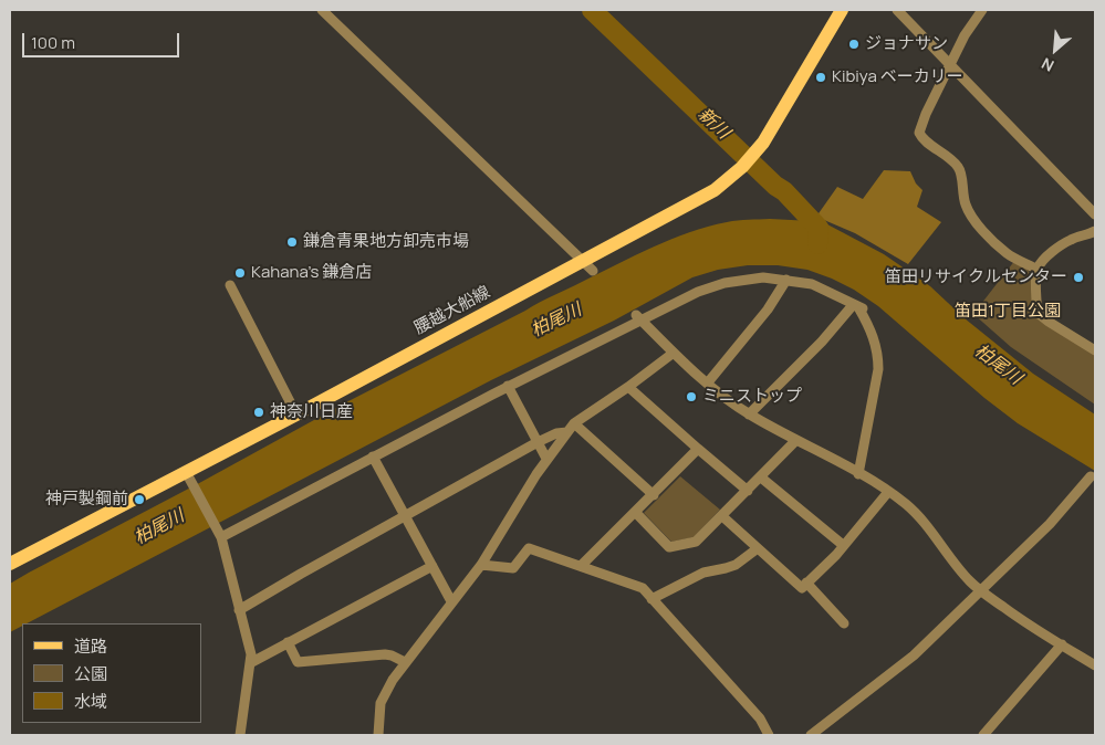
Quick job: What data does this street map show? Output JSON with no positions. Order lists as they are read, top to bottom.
{
  "streets": {
    "main road": ["腰越大船線"]
  },
  "water": ["新川", "柏尾川"],
  "parks": ["笛田1丁目公園"],
  "places": [
    "ジョナサン",
    "Kibiya ベーカリー",
    "鎌倉青果地方卸売市場",
    "Kahana’s 鎌倉店",
    "笛田リサイクルセンター",
    "ミニストップ",
    "神奈川日産",
    "神戸製鋼前"
  ],
  "legend": ["道路", "公園", "水域"],
  "scale_bar": "100 m",
  "north": "bottom left"
}
